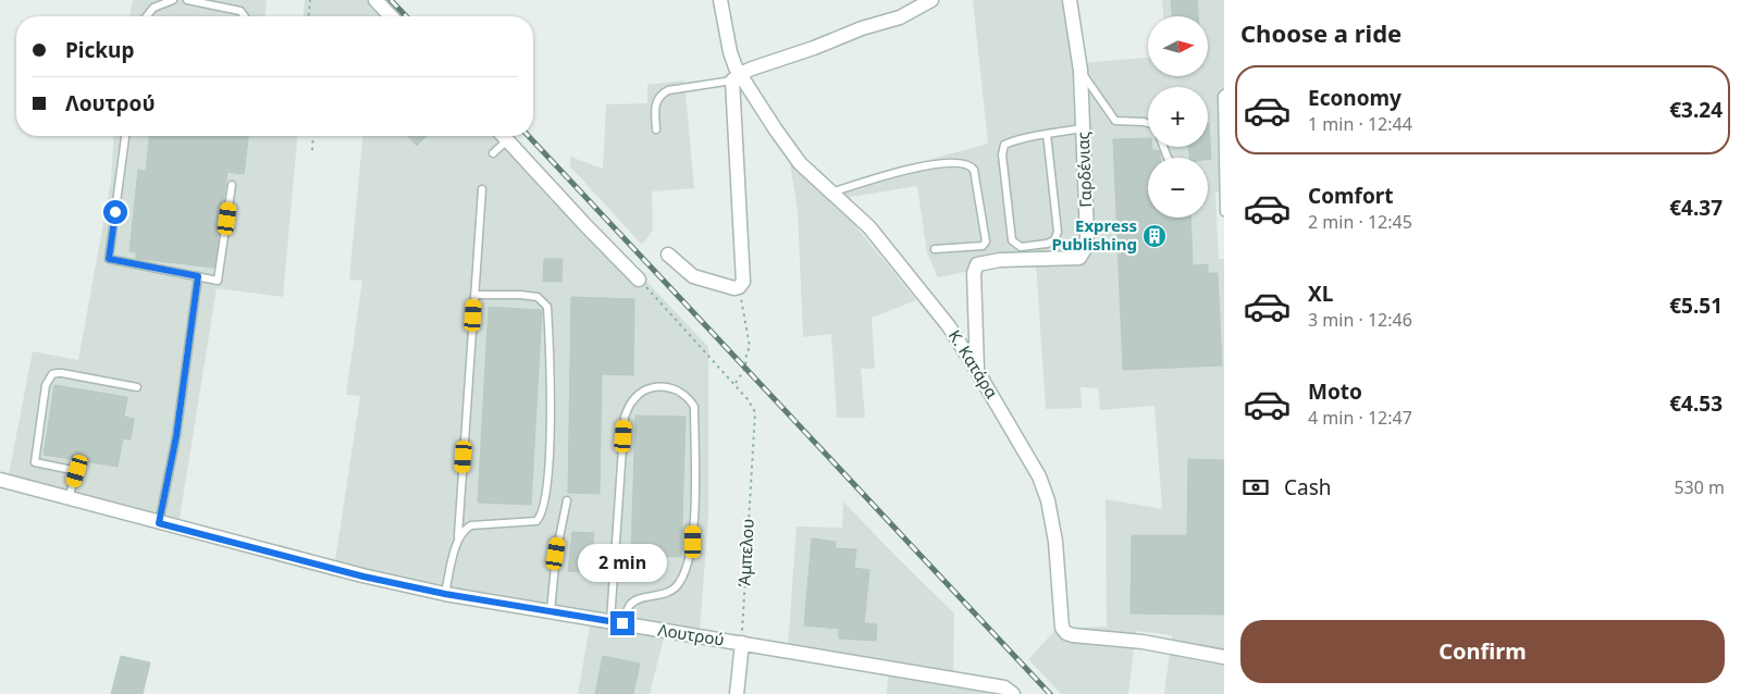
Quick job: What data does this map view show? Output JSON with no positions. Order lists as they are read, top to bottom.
{
  "streets": {
    "street": ["Γαρδένιας", "Κ. Κατάρα", "Λουτρού"],
    "path": ["Άμπελου"]
  },
  "crossings": [
    ["Γαρδένιας", "Κ. Κατάρα"],
    ["Άμπελου", "Λουτρού"]
  ],
  "places": {
    "building": ["Express Publishing"]
  },
  "north": "right",
  "page": {
    "heading": "Choose a ride",
    "map_buttons": ["+", "−"],
    "banner": ["Pickup", "Λουτρού"],
    "list": [
      {
        "name": "Economy",
        "note": "1 min · 12:44",
        "value": "€3.24"
      },
      {
        "name": "Comfort",
        "note": "2 min · 12:45",
        "value": "€4.37"
      },
      {
        "name": "XL",
        "note": "3 min · 12:46",
        "value": "€5.51"
      },
      {
        "name": "Moto",
        "note": "4 min · 12:47",
        "value": "€4.53"
      }
    ],
    "pay": ["Cash", "530 m"],
    "bubble": "2 min",
    "buttons": "Confirm"
  }
}
